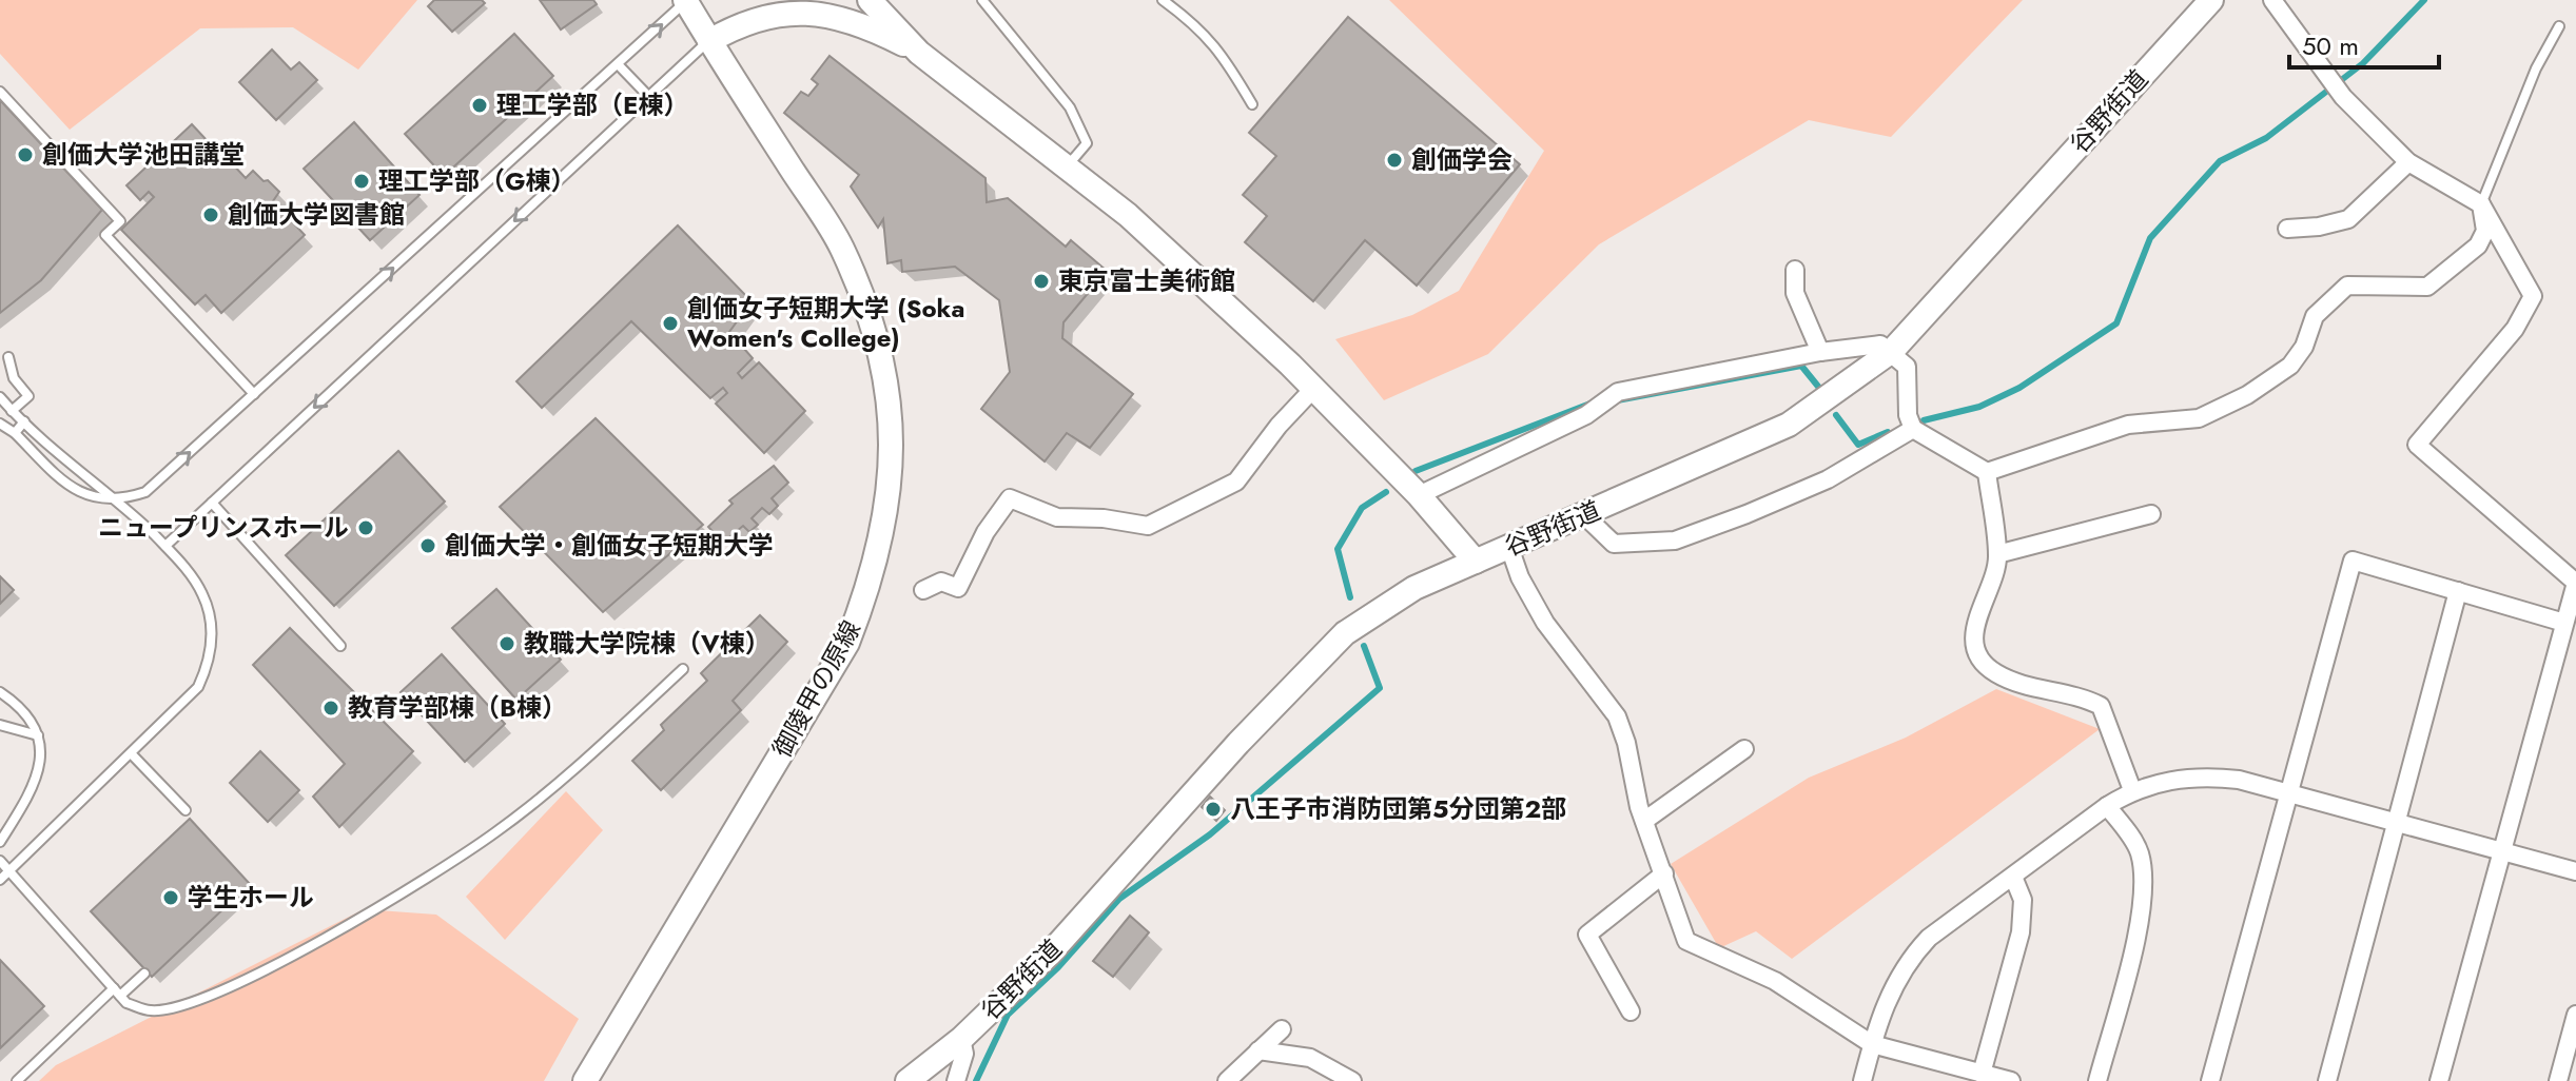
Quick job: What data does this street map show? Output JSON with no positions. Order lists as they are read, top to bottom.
{
  "streets": {
    "street": ["谷野街道", "御陵甲の原線"]
  },
  "places": [
    "理工学部（E棟）",
    "創価大学池田講堂",
    "創価学会",
    "理工学部（G棟）",
    "創価大学図書館",
    "東京富士美術館",
    "創価女子短期大学 (Soka Women's College)",
    "ニュープリンスホール",
    "創価大学・創価女子短期大学",
    "教職大学院棟（V棟）",
    "教育学部棟（B棟）",
    "八王子市消防団第5分団第2部",
    "学生ホール"
  ],
  "scale_bar": "50 m"
}
